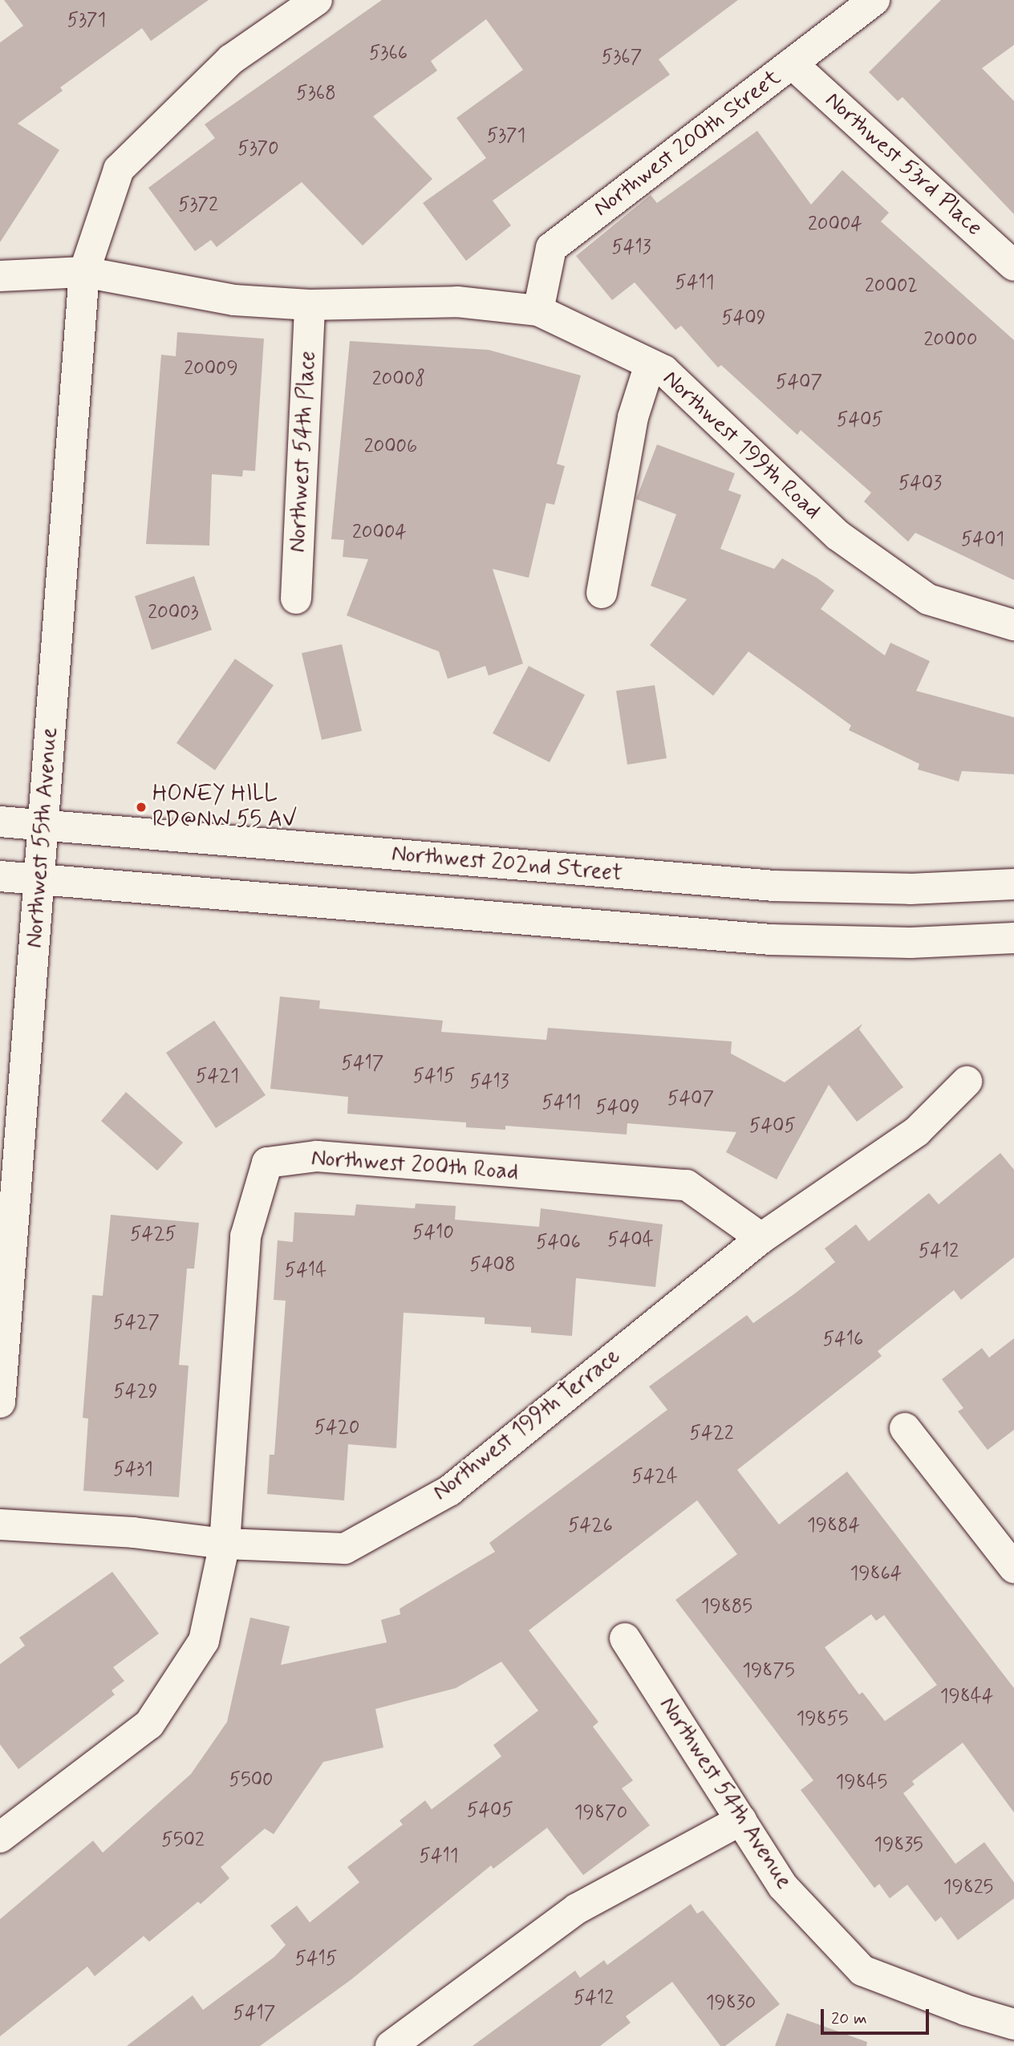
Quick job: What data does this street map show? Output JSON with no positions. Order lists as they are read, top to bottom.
{
  "streets": {
    "street": [
      "Northwest 200th Street",
      "Northwest 53rd Place",
      "Northwest 199th Road",
      "Northwest 54th Place",
      "Northwest 55th Avenue",
      "Northwest 202nd Street",
      "Northwest 200th Road",
      "Northwest 199th Terrace",
      "Northwest 54th Avenue"
    ]
  },
  "crossings": [
    ["Northwest 200th Street", "Northwest 53rd Place"],
    ["Northwest 200th Street", "Northwest 199th Road"],
    ["Northwest 199th Road", "Northwest 54th Place"],
    ["Northwest 199th Road", "Northwest 55th Avenue"],
    ["Northwest 55th Avenue", "Northwest 202nd Street"],
    ["Northwest 200th Road", "Northwest 199th Terrace"]
  ],
  "places": ["HONEY HILL RD@NW 55 AV"],
  "house_numbers": [
    "5371",
    "5366",
    "5367",
    "5368",
    "5371",
    "5370",
    "5372",
    "20004",
    "5413",
    "5411",
    "20002",
    "5409",
    "20000",
    "20009",
    "20008",
    "5407",
    "5405",
    "20006",
    "5403",
    "20004",
    "5401",
    "20003",
    "5417",
    "5421",
    "5415",
    "5413",
    "5407",
    "5411",
    "5409",
    "5405",
    "5410",
    "5425",
    "5404",
    "5406",
    "5412",
    "5408",
    "5414",
    "5427",
    "5416",
    "5429",
    "5420",
    "5422",
    "5431",
    "5424",
    "5426",
    "19884",
    "19864",
    "19885",
    "19875",
    "19844",
    "19855",
    "5500",
    "19845",
    "5405",
    "19870",
    "5502",
    "19835",
    "5411",
    "19825",
    "5415",
    "5412",
    "19830",
    "5417"
  ],
  "scale_bar": "20 m"
}
